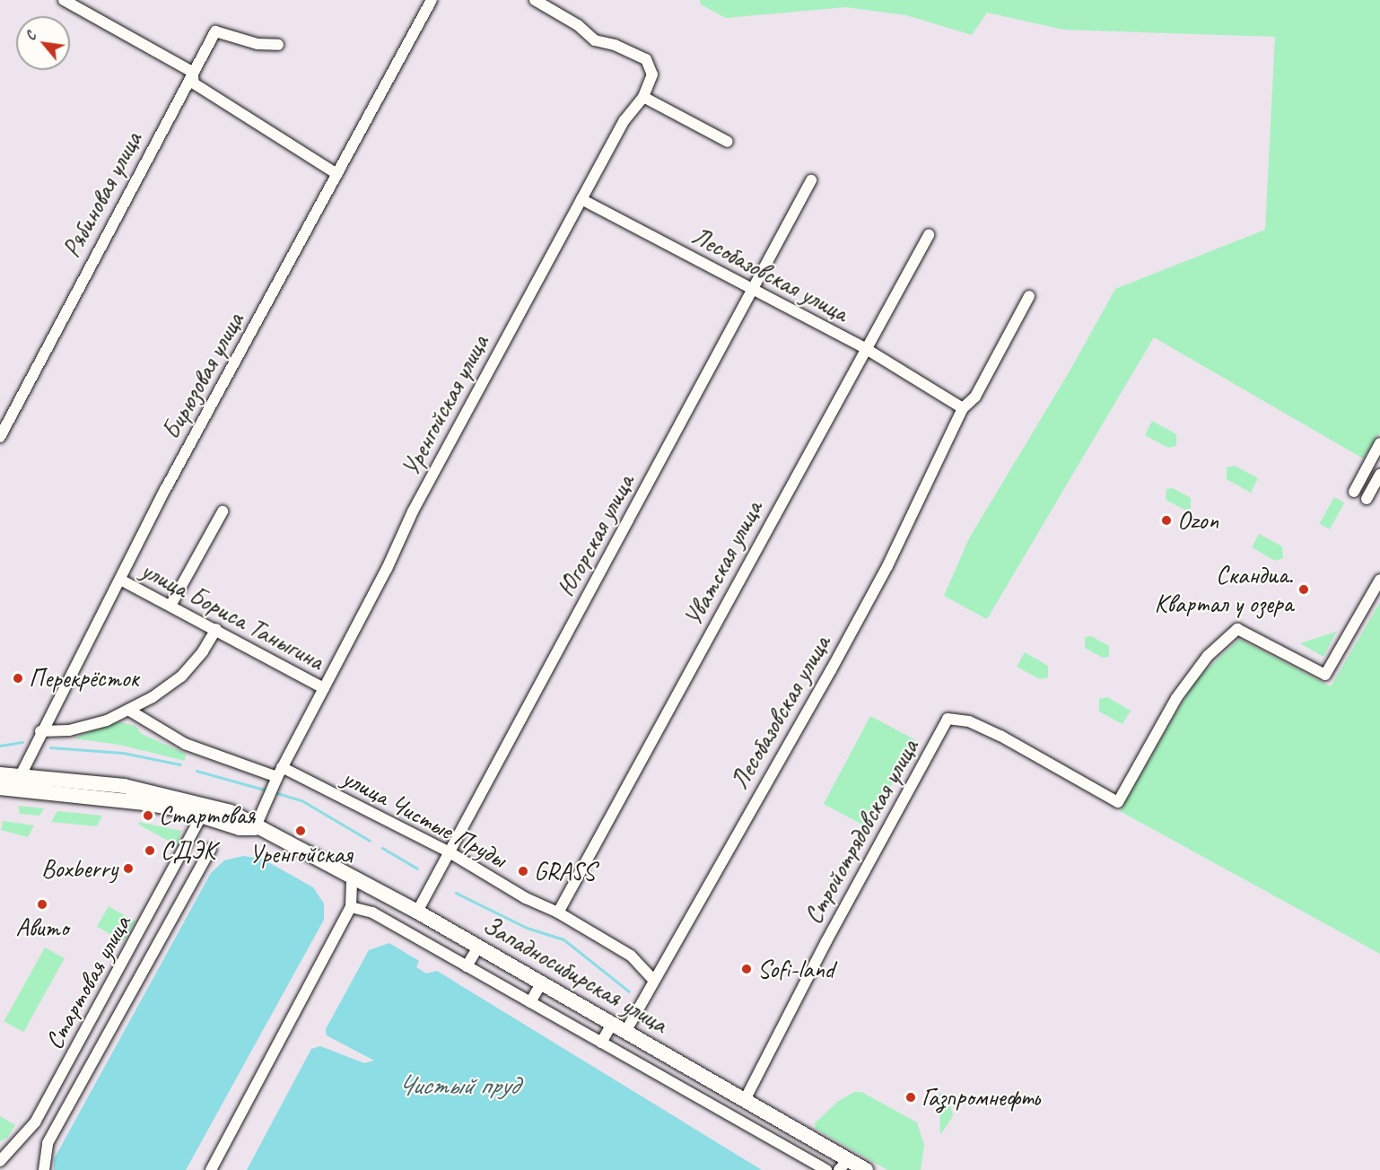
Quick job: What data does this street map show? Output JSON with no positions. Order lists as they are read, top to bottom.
{
  "streets": {
    "main road": ["Западносибирская улица"],
    "street": [
      "Рябиновая улица",
      "Лесобазовская улица",
      "Бирюзовая улица",
      "Уренгойская улица",
      "Югорская улица",
      "Уватская улица",
      "улица Бориса Таныгина",
      "улица Чистые Пруды",
      "Стройотрядовская улица",
      "Стартовая улица"
    ]
  },
  "crossings": [
    ["Лесобазовская улица", "Уренгойская улица"],
    ["Лесобазовская улица", "Югорская улица"],
    ["Лесобазовская улица", "Уватская улица"],
    ["Лесобазовская улица", "улица Чистые Пруды"],
    ["Лесобазовская улица", "Западносибирская улица"],
    ["Бирюзовая улица", "улица Бориса Таныгина"],
    ["Бирюзовая улица", "Западносибирская улица"],
    ["Уренгойская улица", "улица Бориса Таныгина"],
    ["Уренгойская улица", "улица Чистые Пруды"],
    ["Уренгойская улица", "Западносибирская улица"],
    ["Югорская улица", "улица Чистые Пруды"],
    ["Югорская улица", "Западносибирская улица"],
    ["Уватская улица", "улица Чистые Пруды"],
    ["Стройотрядовская улица", "Западносибирская улица"],
    ["Западносибирская улица", "Стартовая улица"]
  ],
  "water": ["Чистый пруд"],
  "places": [
    "Ozon",
    "Скандиа. Квартал у озера",
    "Перекрёсток",
    "Стартовая",
    "Уренгойская",
    "СДЭК",
    "Boxberry",
    "GRASS",
    "Авито",
    "Sofi-land",
    "Газпромнефть"
  ],
  "north": "top left"
}
